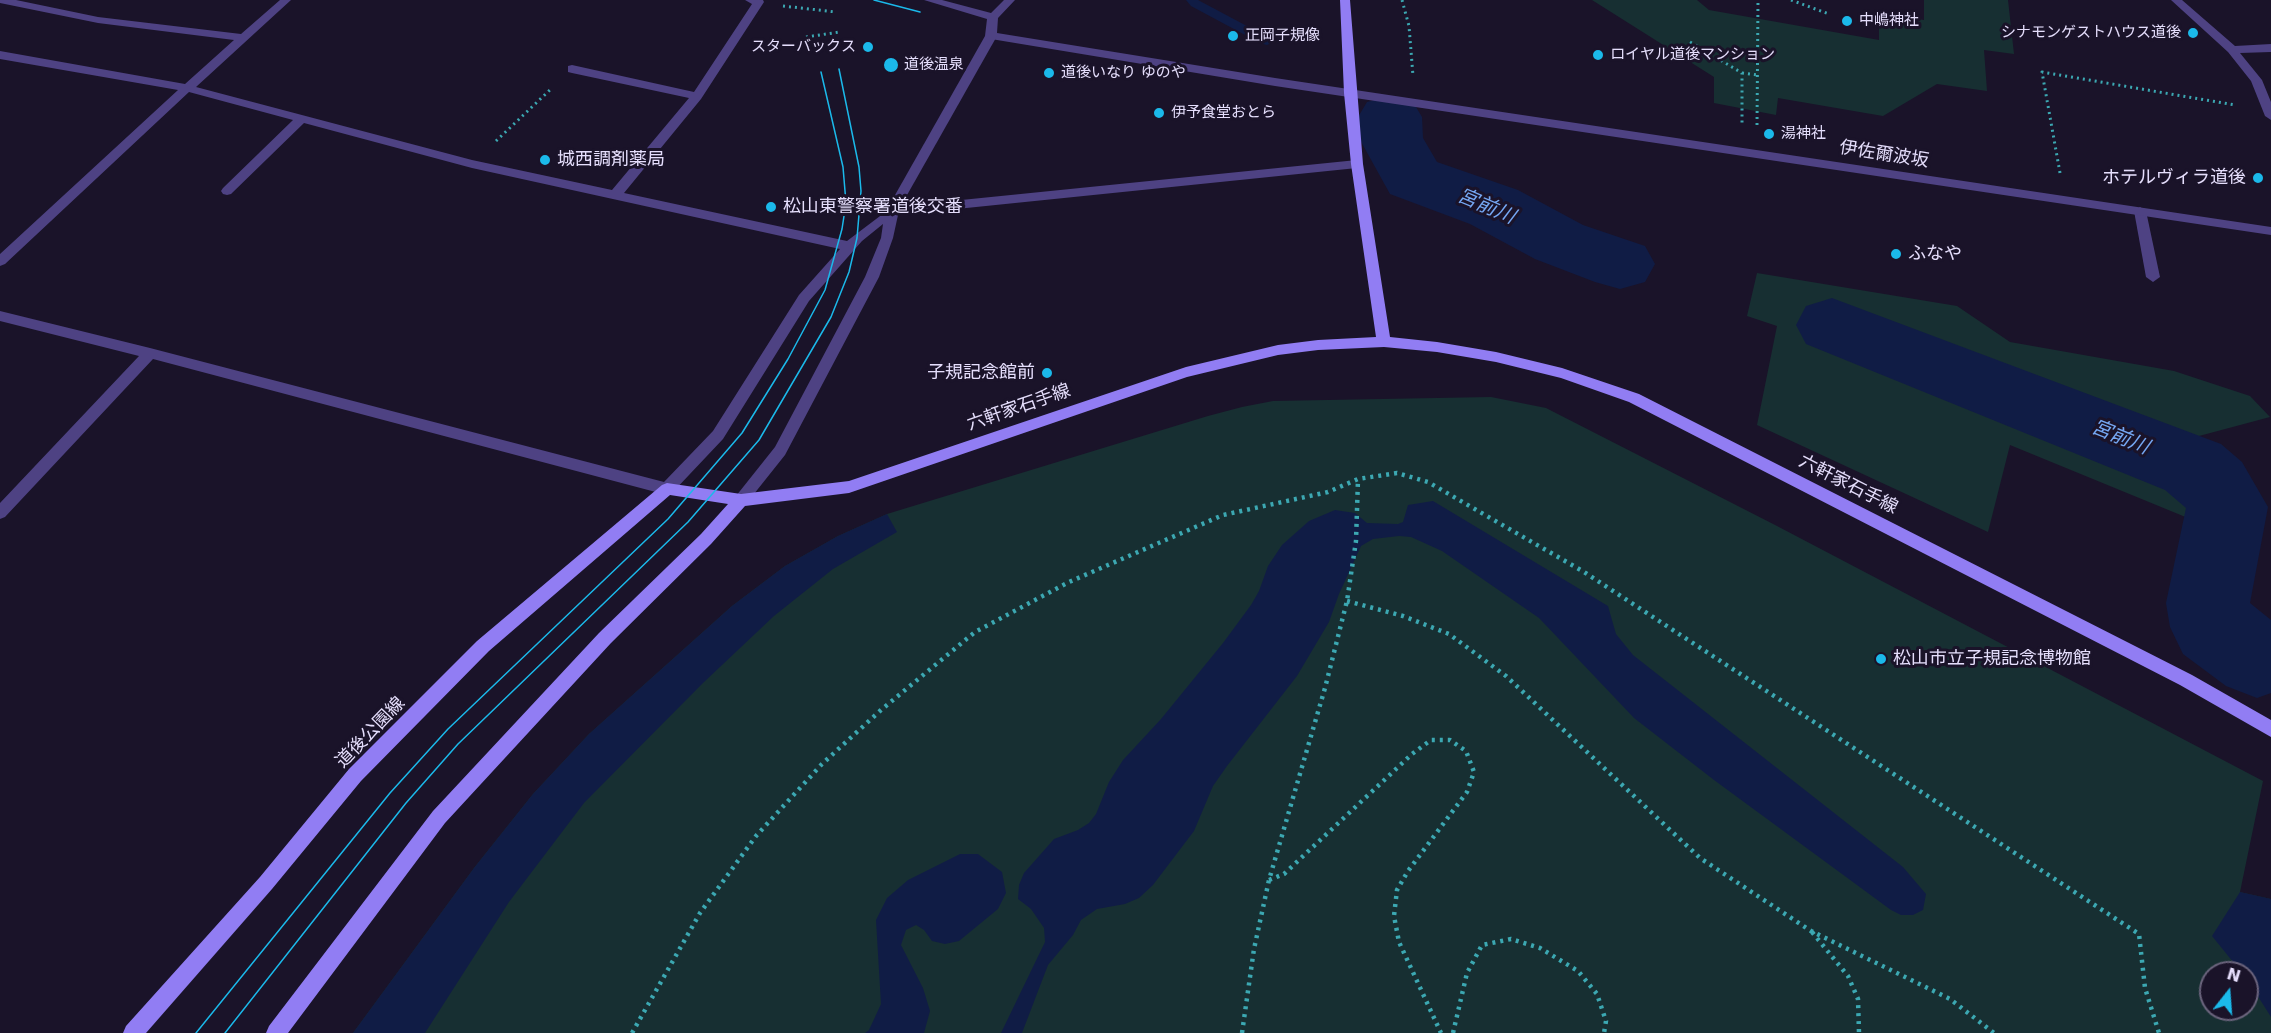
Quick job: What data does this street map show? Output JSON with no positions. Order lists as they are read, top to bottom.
{
  "streets": {
    "main road": ["六軒家石手線", "道後公園線"],
    "street": ["伊佐爾波坂"]
  },
  "crossings": [
    ["六軒家石手線", "道後公園線"]
  ],
  "water": ["宮前川"],
  "places": [
    "中嶋神社",
    "シナモンゲストハウス道後",
    "正岡子規像",
    "スターバックス",
    "ロイヤル道後マンション",
    "道後温泉",
    "道後いなり ゆのや",
    "伊予食堂おとら",
    "湯神社",
    "城西調剤薬局",
    "ホテルヴィラ道後",
    "松山東警察署道後交番",
    "ふなや",
    "子規記念館前",
    "松山市立子規記念博物館"
  ],
  "north": "top"
}
